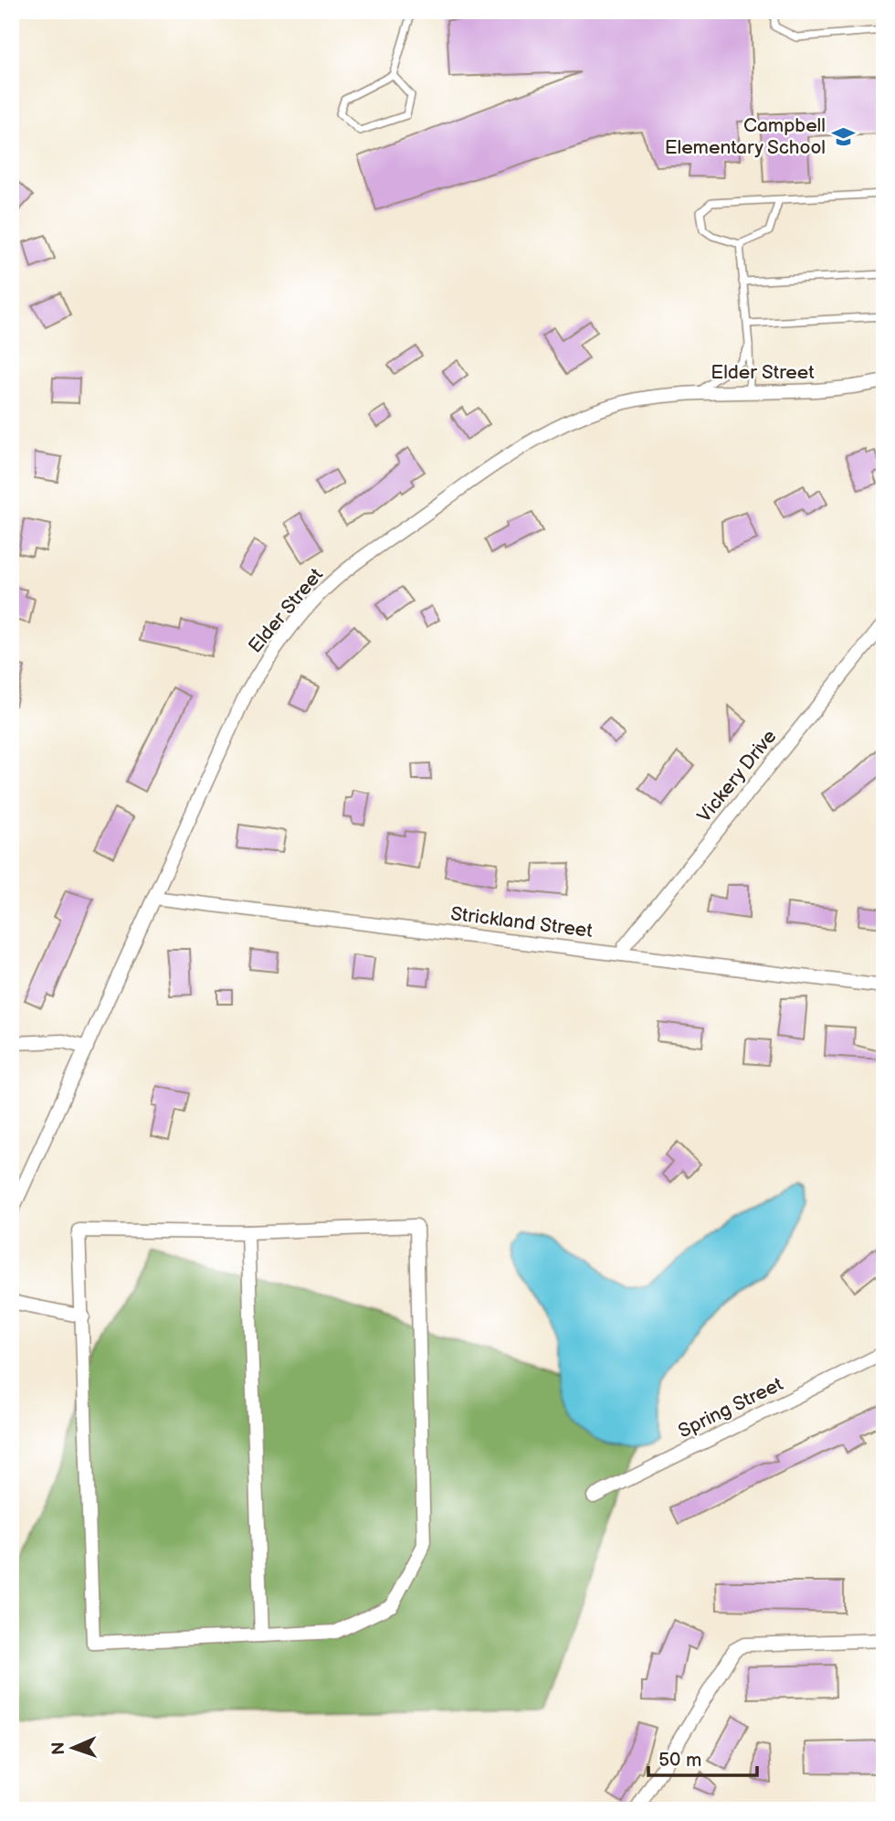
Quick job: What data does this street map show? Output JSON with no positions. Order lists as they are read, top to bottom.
{
  "streets": {
    "street": [
      "Elder Street",
      "Vickery Drive",
      "Strickland Street",
      "Spring Street"
    ]
  },
  "crossings": [
    ["Elder Street", "Strickland Street"],
    ["Vickery Drive", "Strickland Street"]
  ],
  "places": {
    "school or university": ["Campbell Elementary School"]
  },
  "scale_bar": "50 m",
  "north": "left"
}
